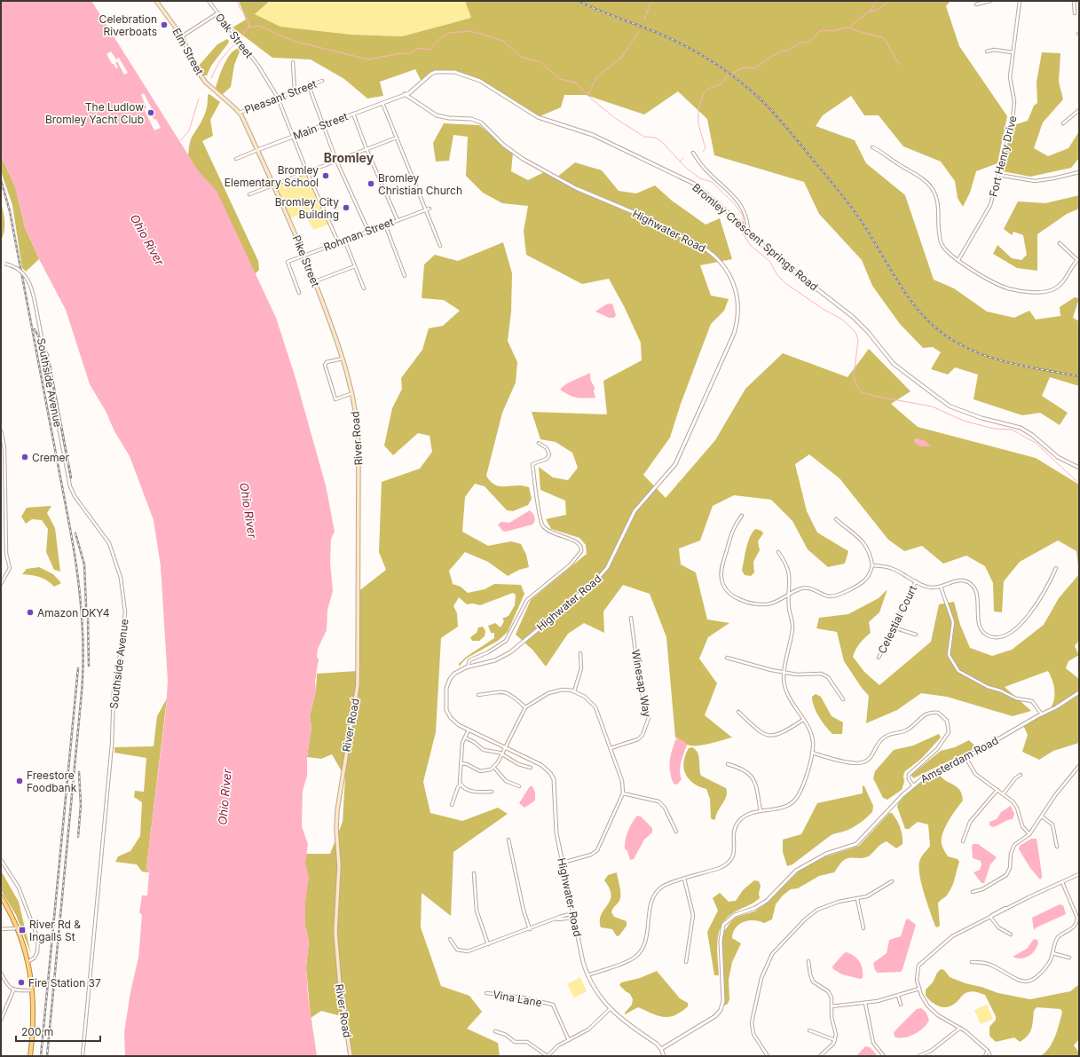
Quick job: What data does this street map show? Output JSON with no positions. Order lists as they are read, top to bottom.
{
  "streets": {
    "main road": ["Elm Street", "Pike Street", "River Road"],
    "street": [
      "Oak Street",
      "Pleasant Street",
      "Main Street",
      "Fort Henry Drive",
      "Highwater Road",
      "Rohman Street",
      "Bromley Crescent Springs Road",
      "Southside Avenue",
      "Celestial Court",
      "Winesap Way",
      "Amsterdam Road",
      "Vina Lane"
    ]
  },
  "crossings": [
    ["Oak Street", "Pleasant Street"],
    ["Oak Street", "Main Street"],
    ["Oak Street", "Rohman Street"],
    ["Elm Street", "Pleasant Street"],
    ["Elm Street", "Pike Street"],
    ["Pleasant Street", "Pike Street"],
    ["Main Street", "Highwater Road"],
    ["Main Street", "Bromley Crescent Springs Road"],
    ["Main Street", "Pike Street"],
    ["Highwater Road", "Bromley Crescent Springs Road"],
    ["Highwater Road", "Amsterdam Road"],
    ["Rohman Street", "Pike Street"],
    ["Pike Street", "River Road"]
  ],
  "districts": ["Bromley"],
  "water": ["Ohio River"],
  "places": {
    "other": [
      "Celebration Riverboats",
      "The Ludlow Bromley Yacht Club",
      "Bromley Elementary School",
      "Bromley Christian Church",
      "Bromley City Building",
      "Cremer",
      "Amazon DKY4",
      "Freestore Foodbank",
      "Fire Station 37"
    ],
    "transit": ["River Rd & Ingalls St"]
  },
  "scale_bar": "200 m"
}
